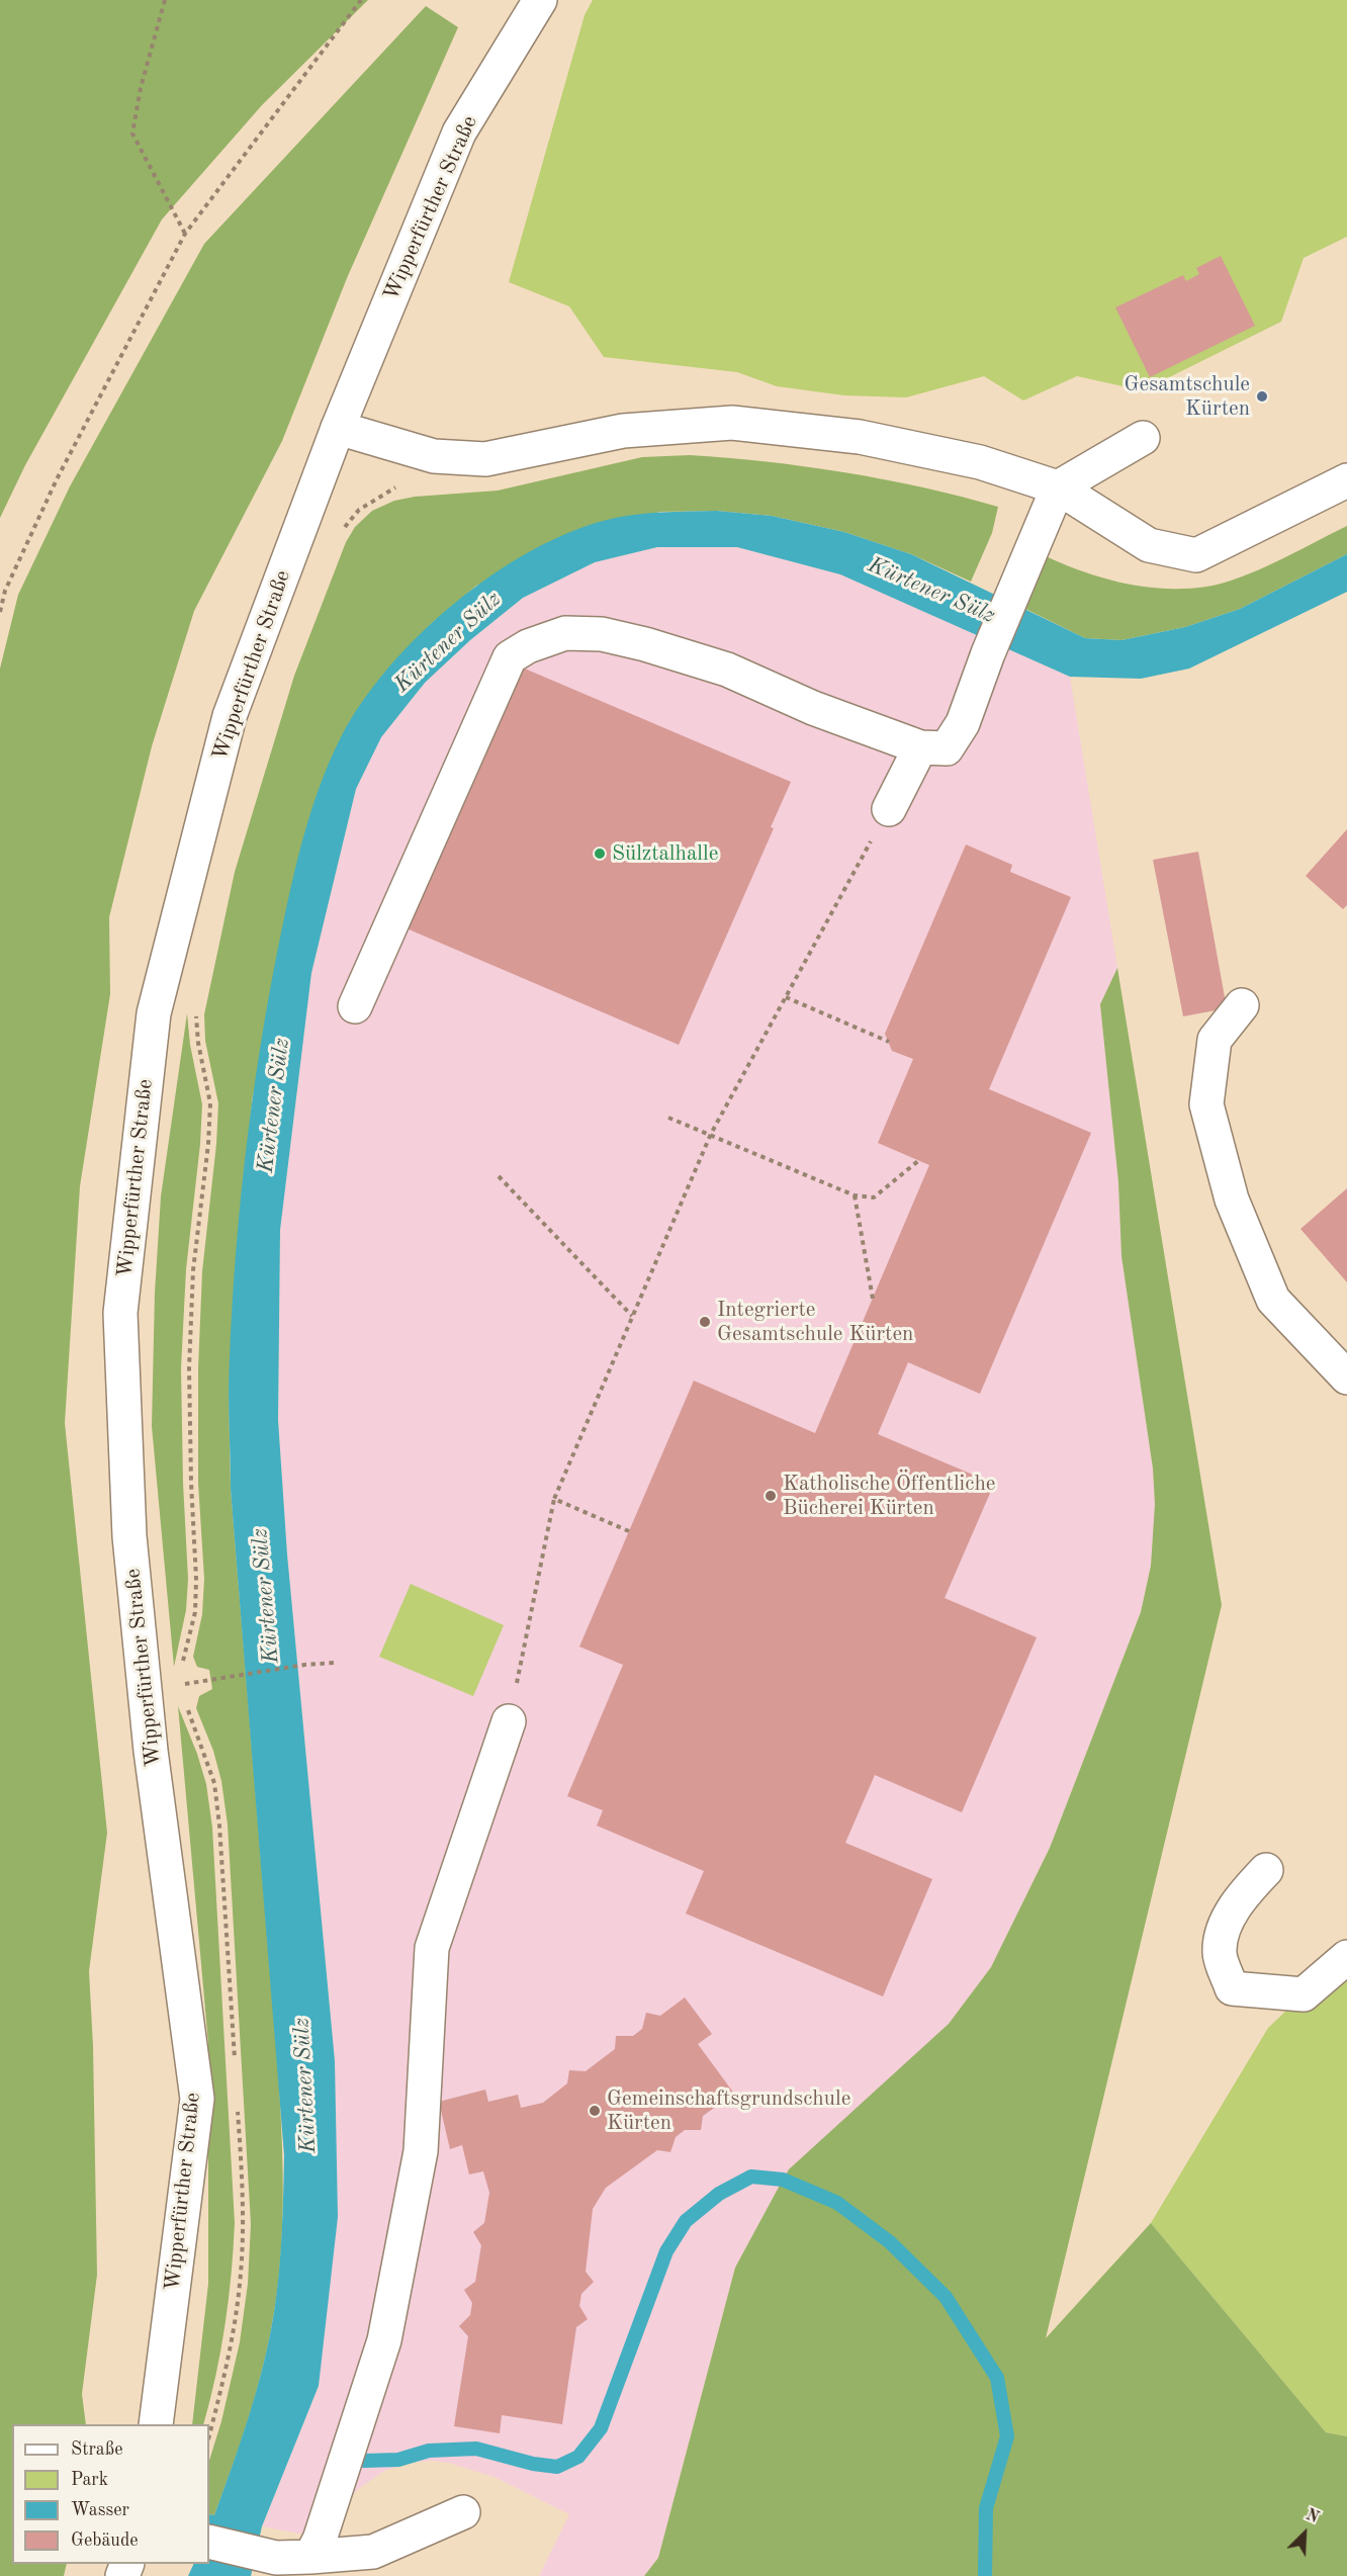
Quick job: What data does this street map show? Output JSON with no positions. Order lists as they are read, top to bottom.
{
  "streets": {
    "main road": ["Wipperfürther Straße"]
  },
  "water": ["Kürtener Sülz"],
  "places": [
    "Gesamtschule Kürten",
    "Sülztalhalle",
    "Integrierte Gesamtschule Kürten",
    "Katholische Öffentliche Bücherei Kürten",
    "Gemeinschaftsgrundschule Kürten"
  ],
  "legend": [
    "Straße",
    "Park",
    "Wasser",
    "Gebäude"
  ],
  "north": "top right"
}
